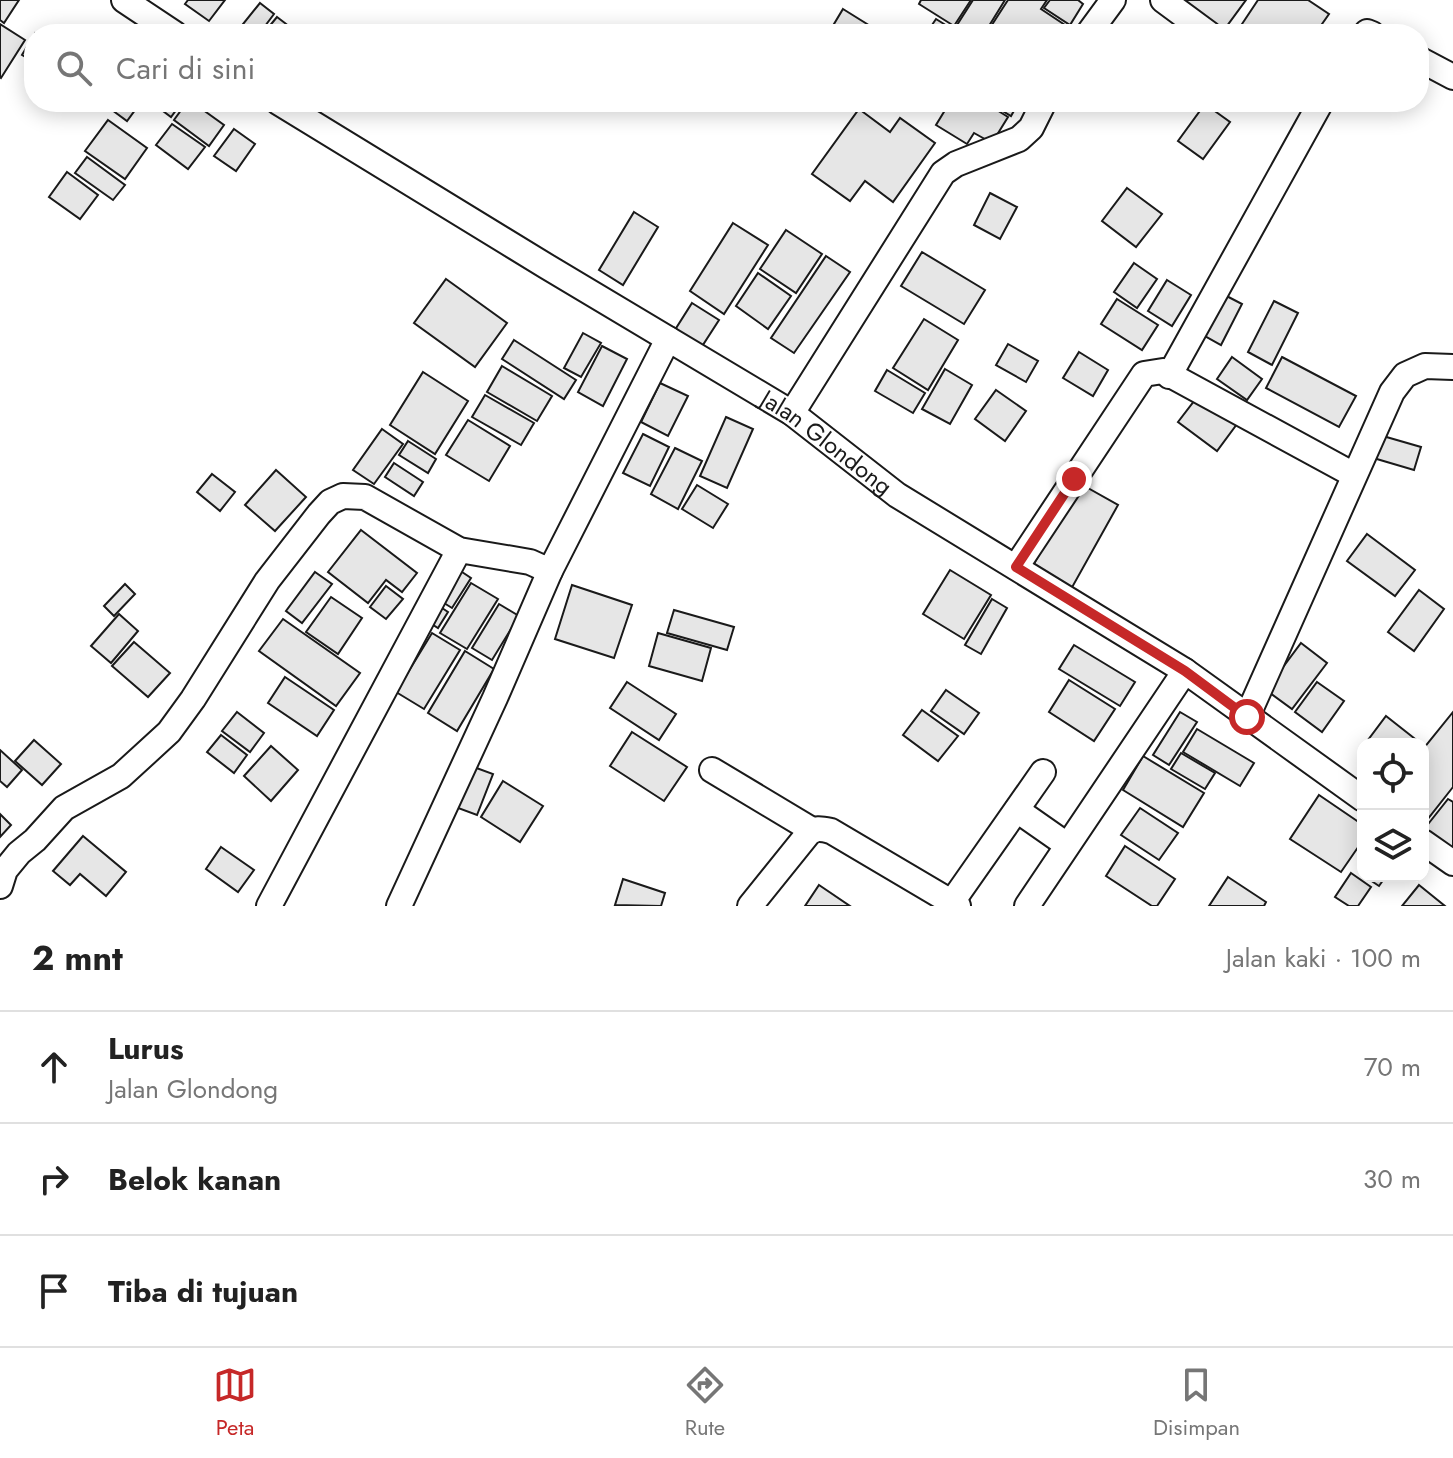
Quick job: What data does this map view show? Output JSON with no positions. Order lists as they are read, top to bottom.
{
  "streets": {
    "street": ["Jalan Glondong"]
  },
  "page": {
    "search": "Cari di sini",
    "heading": ["2 mnt", "Jalan kaki · 100 m"],
    "list": [
      ["Lurus", "Jalan Glondong", "70 m"],
      ["Belok kanan", "30 m"],
      "Tiba di tujuan"
    ],
    "nav": ["Peta", "Rute", "Disimpan"]
  }
}
